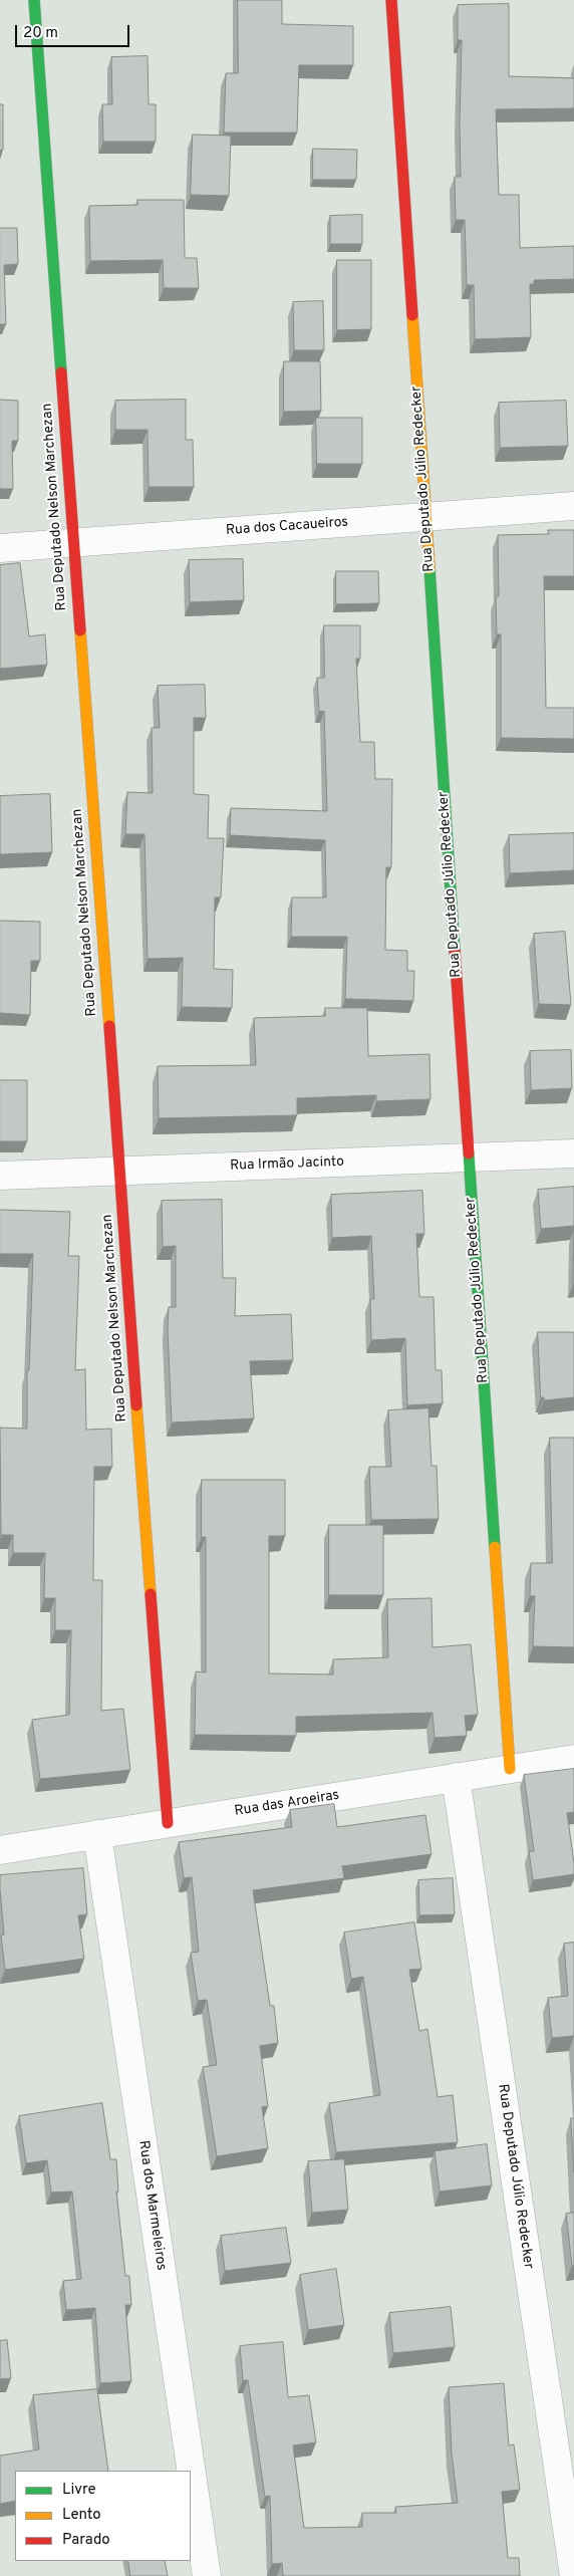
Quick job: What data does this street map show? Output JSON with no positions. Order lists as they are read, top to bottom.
{
  "streets": {
    "street": [
      "Rua Deputado Júlio Redecker",
      "Rua Deputado Nelson Marchezan",
      "Rua dos Cacaueiros",
      "Rua Irmão Jacinto",
      "Rua das Aroeiras",
      "Rua dos Marmeleiros"
    ]
  },
  "crossings": [
    ["Rua Deputado Júlio Redecker", "Rua dos Cacaueiros"],
    ["Rua Deputado Júlio Redecker", "Rua Irmão Jacinto"],
    ["Rua Deputado Júlio Redecker", "Rua das Aroeiras"],
    ["Rua Deputado Nelson Marchezan", "Rua dos Cacaueiros"],
    ["Rua Deputado Nelson Marchezan", "Rua Irmão Jacinto"],
    ["Rua Deputado Nelson Marchezan", "Rua das Aroeiras"],
    ["Rua das Aroeiras", "Rua dos Marmeleiros"]
  ],
  "legend": ["Livre", "Lento", "Parado"],
  "scale_bar": "20 m"
}
